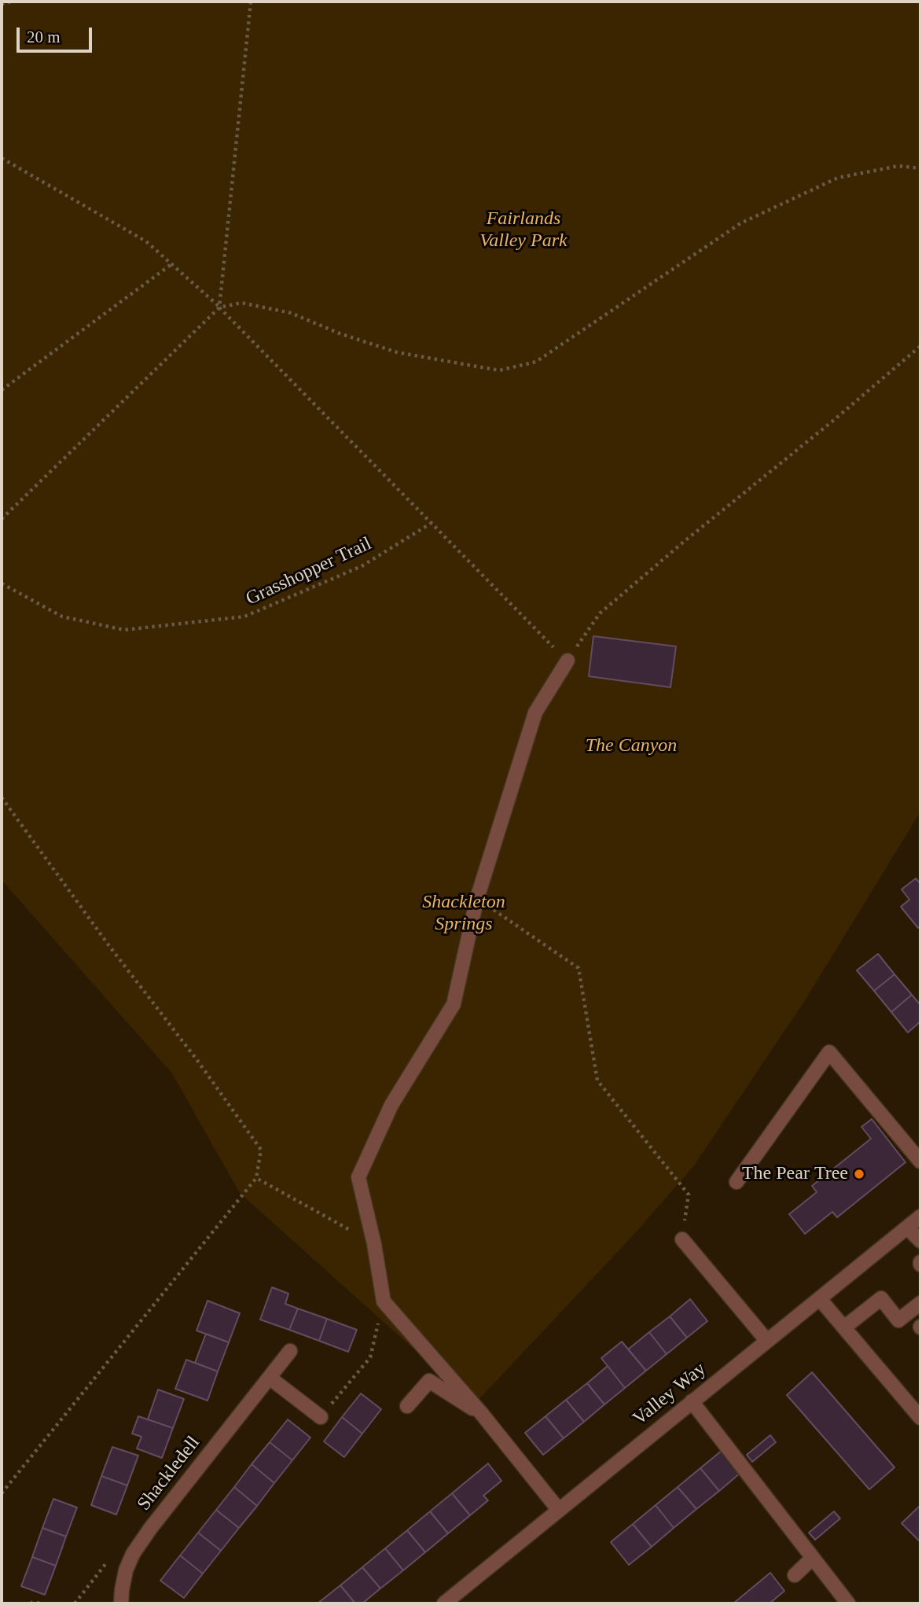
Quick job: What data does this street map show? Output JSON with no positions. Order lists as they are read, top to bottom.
{
  "streets": {
    "street": ["Valley Way", "Shackledell"],
    "path": ["Grasshopper Trail"]
  },
  "parks": ["Fairlands Valley Park", "The Canyon", "Shackleton Springs"],
  "places": ["The Pear Tree"],
  "scale_bar": "20 m"
}
